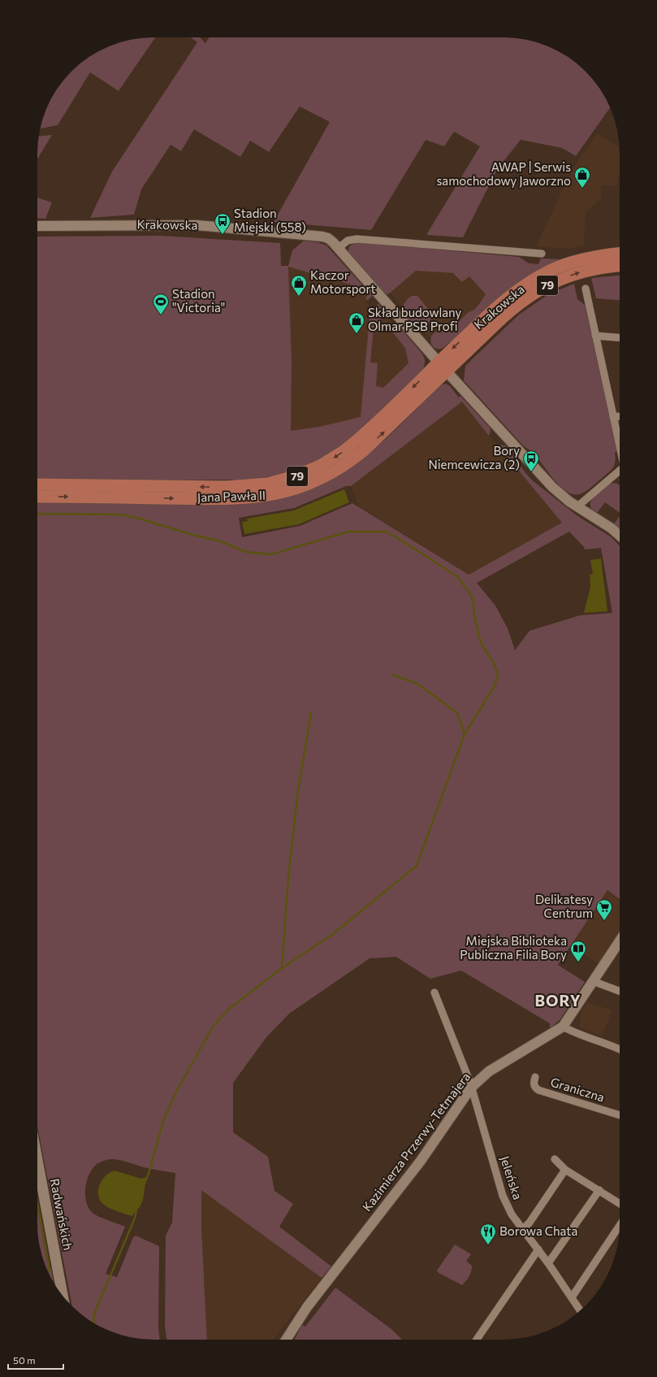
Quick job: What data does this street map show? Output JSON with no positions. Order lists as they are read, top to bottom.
{
  "streets": {
    "main road": [
      "Krakowska",
      "79",
      "Jana Pawła II",
      "Radwańskich"
    ],
    "street": ["Graniczna", "Kazimierza Przerwy-Tetmajera", "Jeleńska"]
  },
  "crossings": [
    ["Krakowska", "Jana Pawła II"],
    ["Kazimierza Przerwy-Tetmajera", "Jeleńska"]
  ],
  "districts": ["BORY"],
  "places": {
    "shop": ["AWAP | Serwis samochodowy Jaworzno", "Kaczor Motorsport", "Skład budowlany Olmar PSB Profi"],
    "bus stop": ["Stadion Miejski (558)", "Bory Niemcewicza (2)"],
    "sports": ["Stadion \"Victoria\""],
    "supermarket": ["Delikatesy Centrum"],
    "library": ["Miejska Biblioteka Publiczna Filia Bory"],
    "restaurant": ["Borowa Chata"]
  },
  "scale_bar": "50 m"
}
